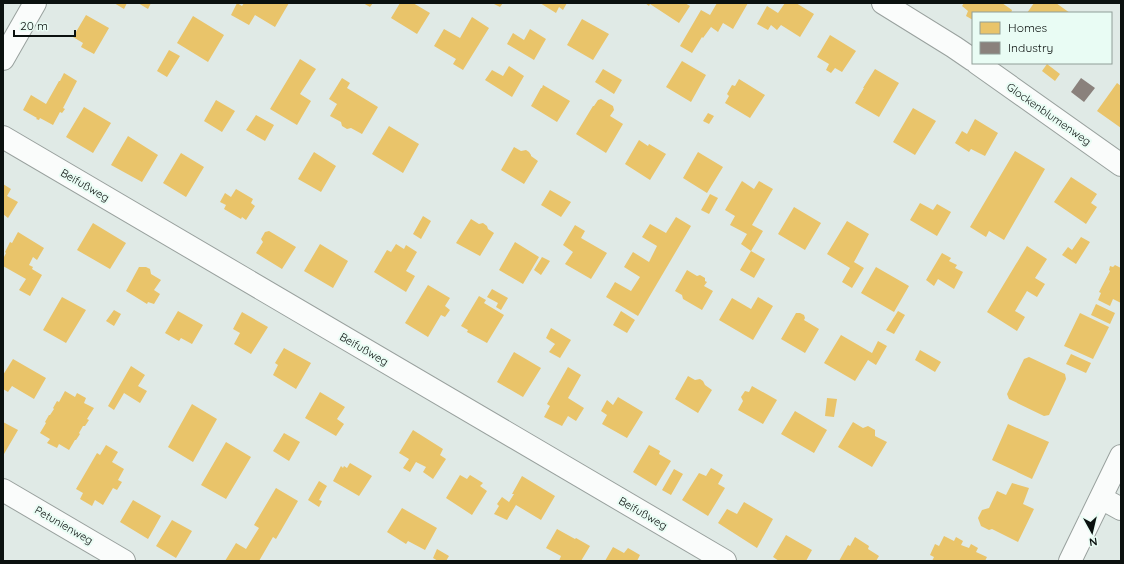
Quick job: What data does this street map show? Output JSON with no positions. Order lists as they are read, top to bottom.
{
  "streets": {
    "street": ["Glockenblumenweg", "Beifußweg", "Petunienweg"]
  },
  "legend": ["Homes", "Industry"],
  "scale_bar": "20 m",
  "north": "bottom"
}
